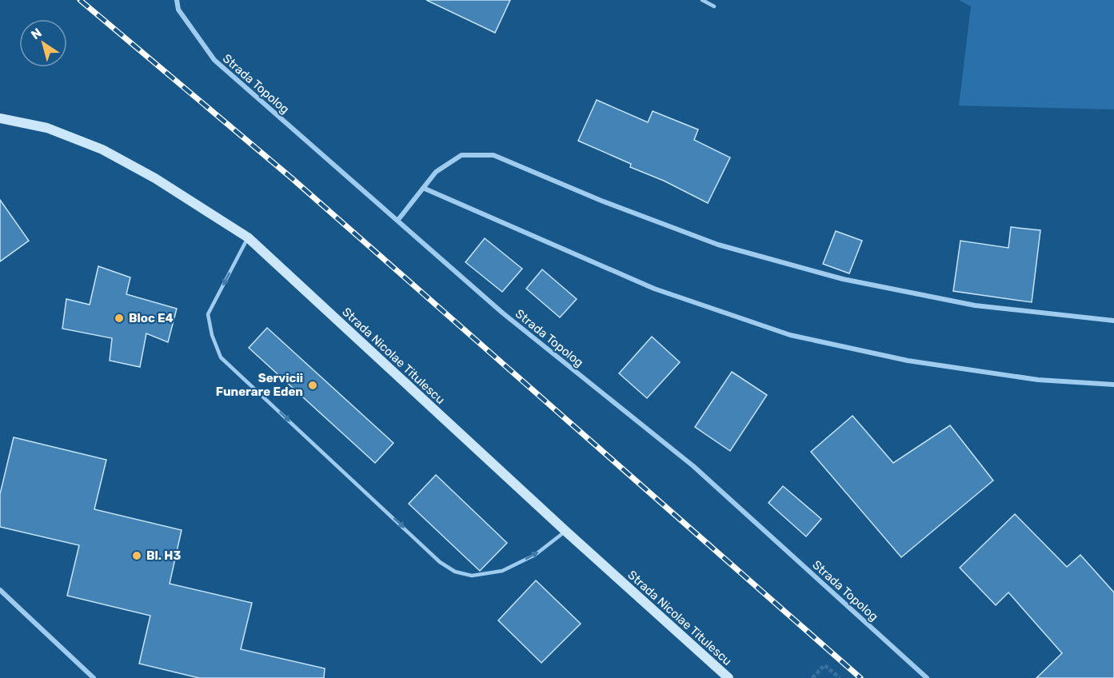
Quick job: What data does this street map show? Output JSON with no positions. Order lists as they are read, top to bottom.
{
  "streets": {
    "main road": ["Strada Nicolae Titulescu"],
    "street": ["Strada Topolog"]
  },
  "places": ["Bloc E4", "Servicii Funerare Eden", "Bl. H3"],
  "north": "top left"
}
